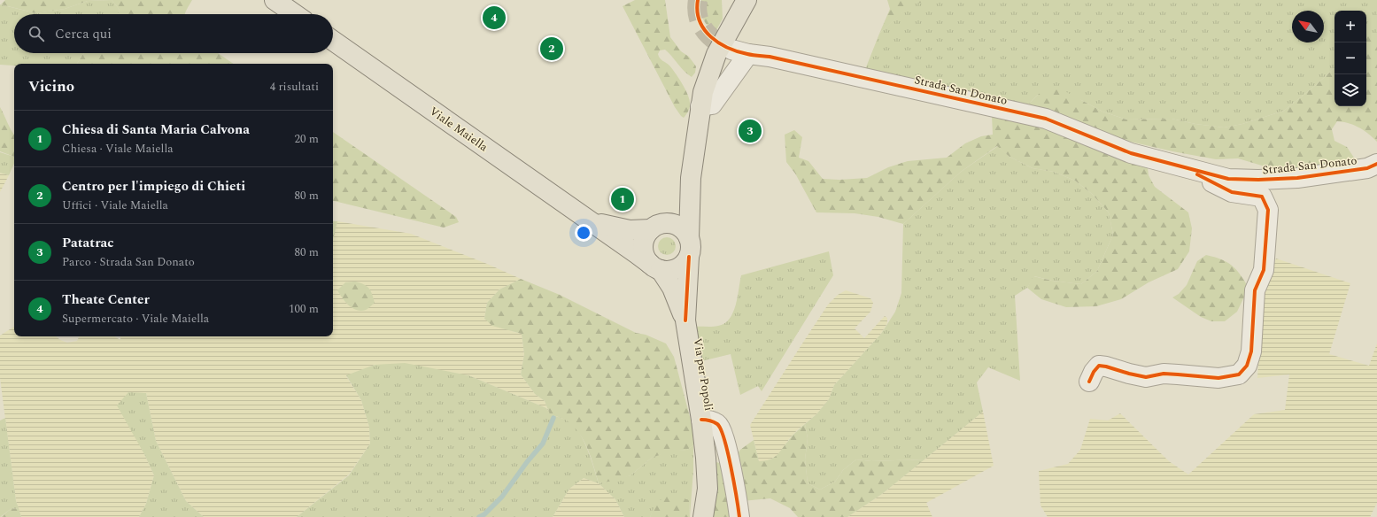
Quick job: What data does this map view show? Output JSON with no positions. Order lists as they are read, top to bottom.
{
  "streets": {
    "main road": ["Viale Maiella", "Via per Popoli"],
    "street": ["Strada San Donato"]
  },
  "crossings": [
    ["Viale Maiella", "Via per Popoli"]
  ],
  "north": "top left",
  "page": {
    "pins": [
      "4",
      "2",
      "3",
      "1"
    ],
    "map_buttons": ["+", "−"],
    "search": "Cerca qui",
    "heading": ["Vicino", "4 risultati"],
    "list": [
      {
        "mark": "1",
        "name": "Chiesa di Santa Maria Calvona",
        "note": "Chiesa · Viale Maiella",
        "value": "20 m"
      },
      {
        "mark": "2",
        "name": "Centro per l'impiego di Chieti",
        "note": "Uffici · Viale Maiella",
        "value": "80 m"
      },
      {
        "mark": "3",
        "name": "Patatrac",
        "note": "Parco · Strada San Donato",
        "value": "80 m"
      },
      {
        "mark": "4",
        "name": "Theate Center",
        "note": "Supermercato · Viale Maiella",
        "value": "100 m"
      }
    ]
  }
}
